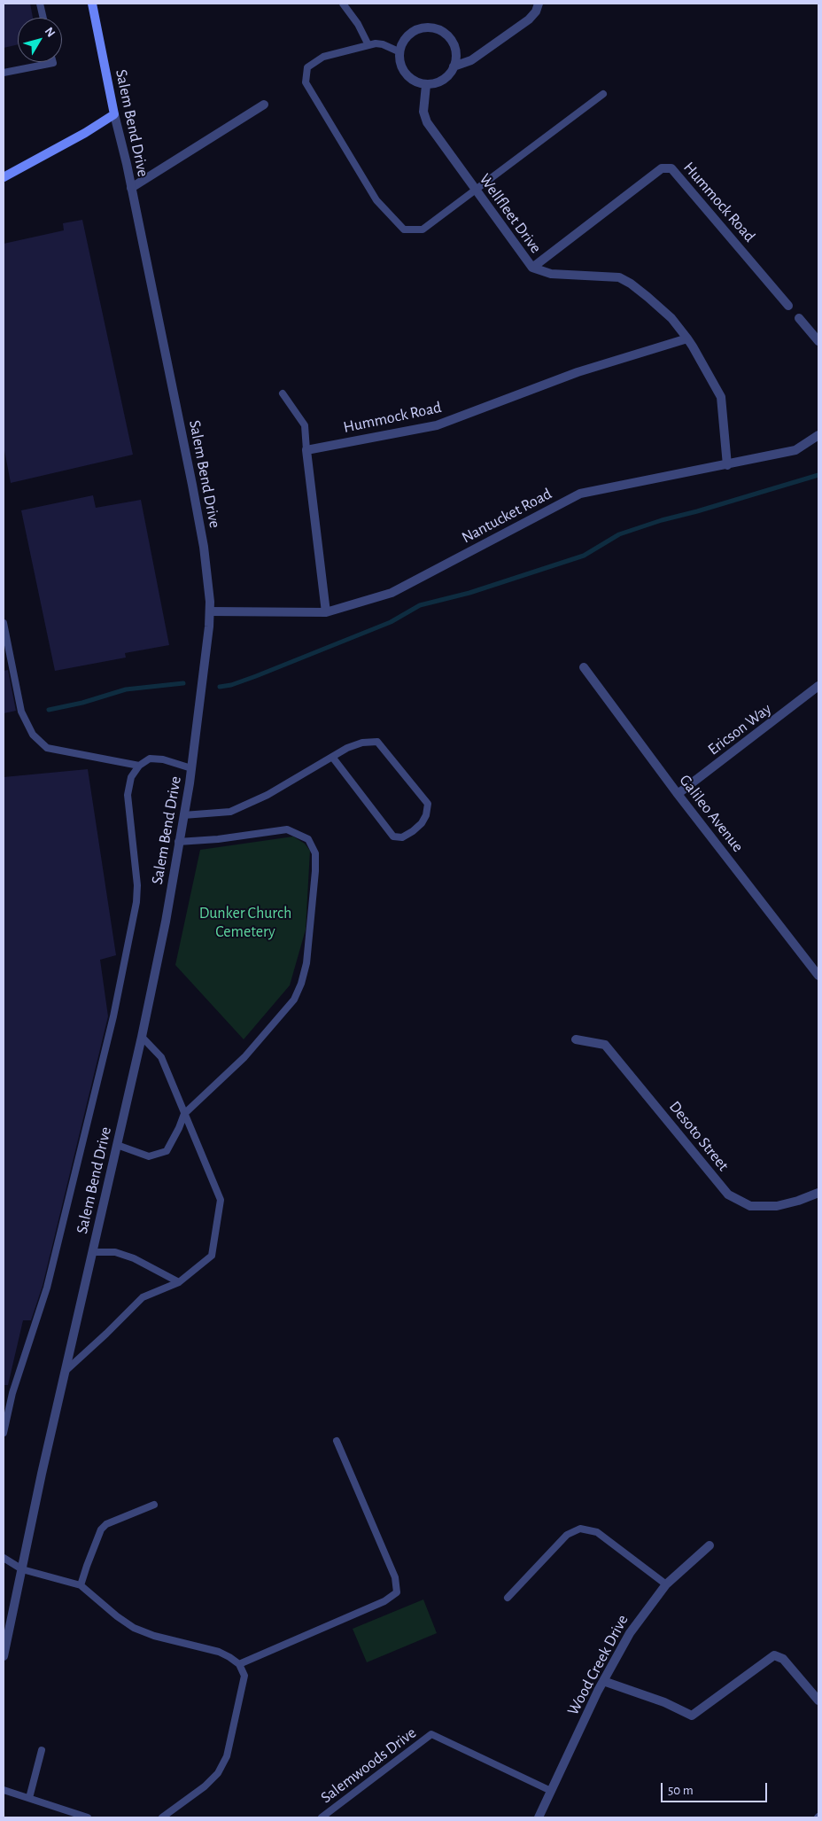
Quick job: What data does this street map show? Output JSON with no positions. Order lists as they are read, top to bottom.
{
  "streets": {
    "main road": ["Salem Bend Drive"],
    "street": [
      "Hummock Road",
      "Wellfleet Drive",
      "Nantucket Road",
      "Ericson Way",
      "Galileo Avenue",
      "Desoto Street",
      "Wood Creek Drive"
    ],
    "lane": ["Salemwoods Drive"]
  },
  "crossings": [
    ["Salem Bend Drive", "Nantucket Road"],
    ["Hummock Road", "Wellfleet Drive"],
    ["Wellfleet Drive", "Nantucket Road"],
    ["Ericson Way", "Galileo Avenue"],
    ["Wood Creek Drive", "Salemwoods Drive"]
  ],
  "parks": ["Dunker Church Cemetery"],
  "scale_bar": "50 m",
  "north": "top right"
}
